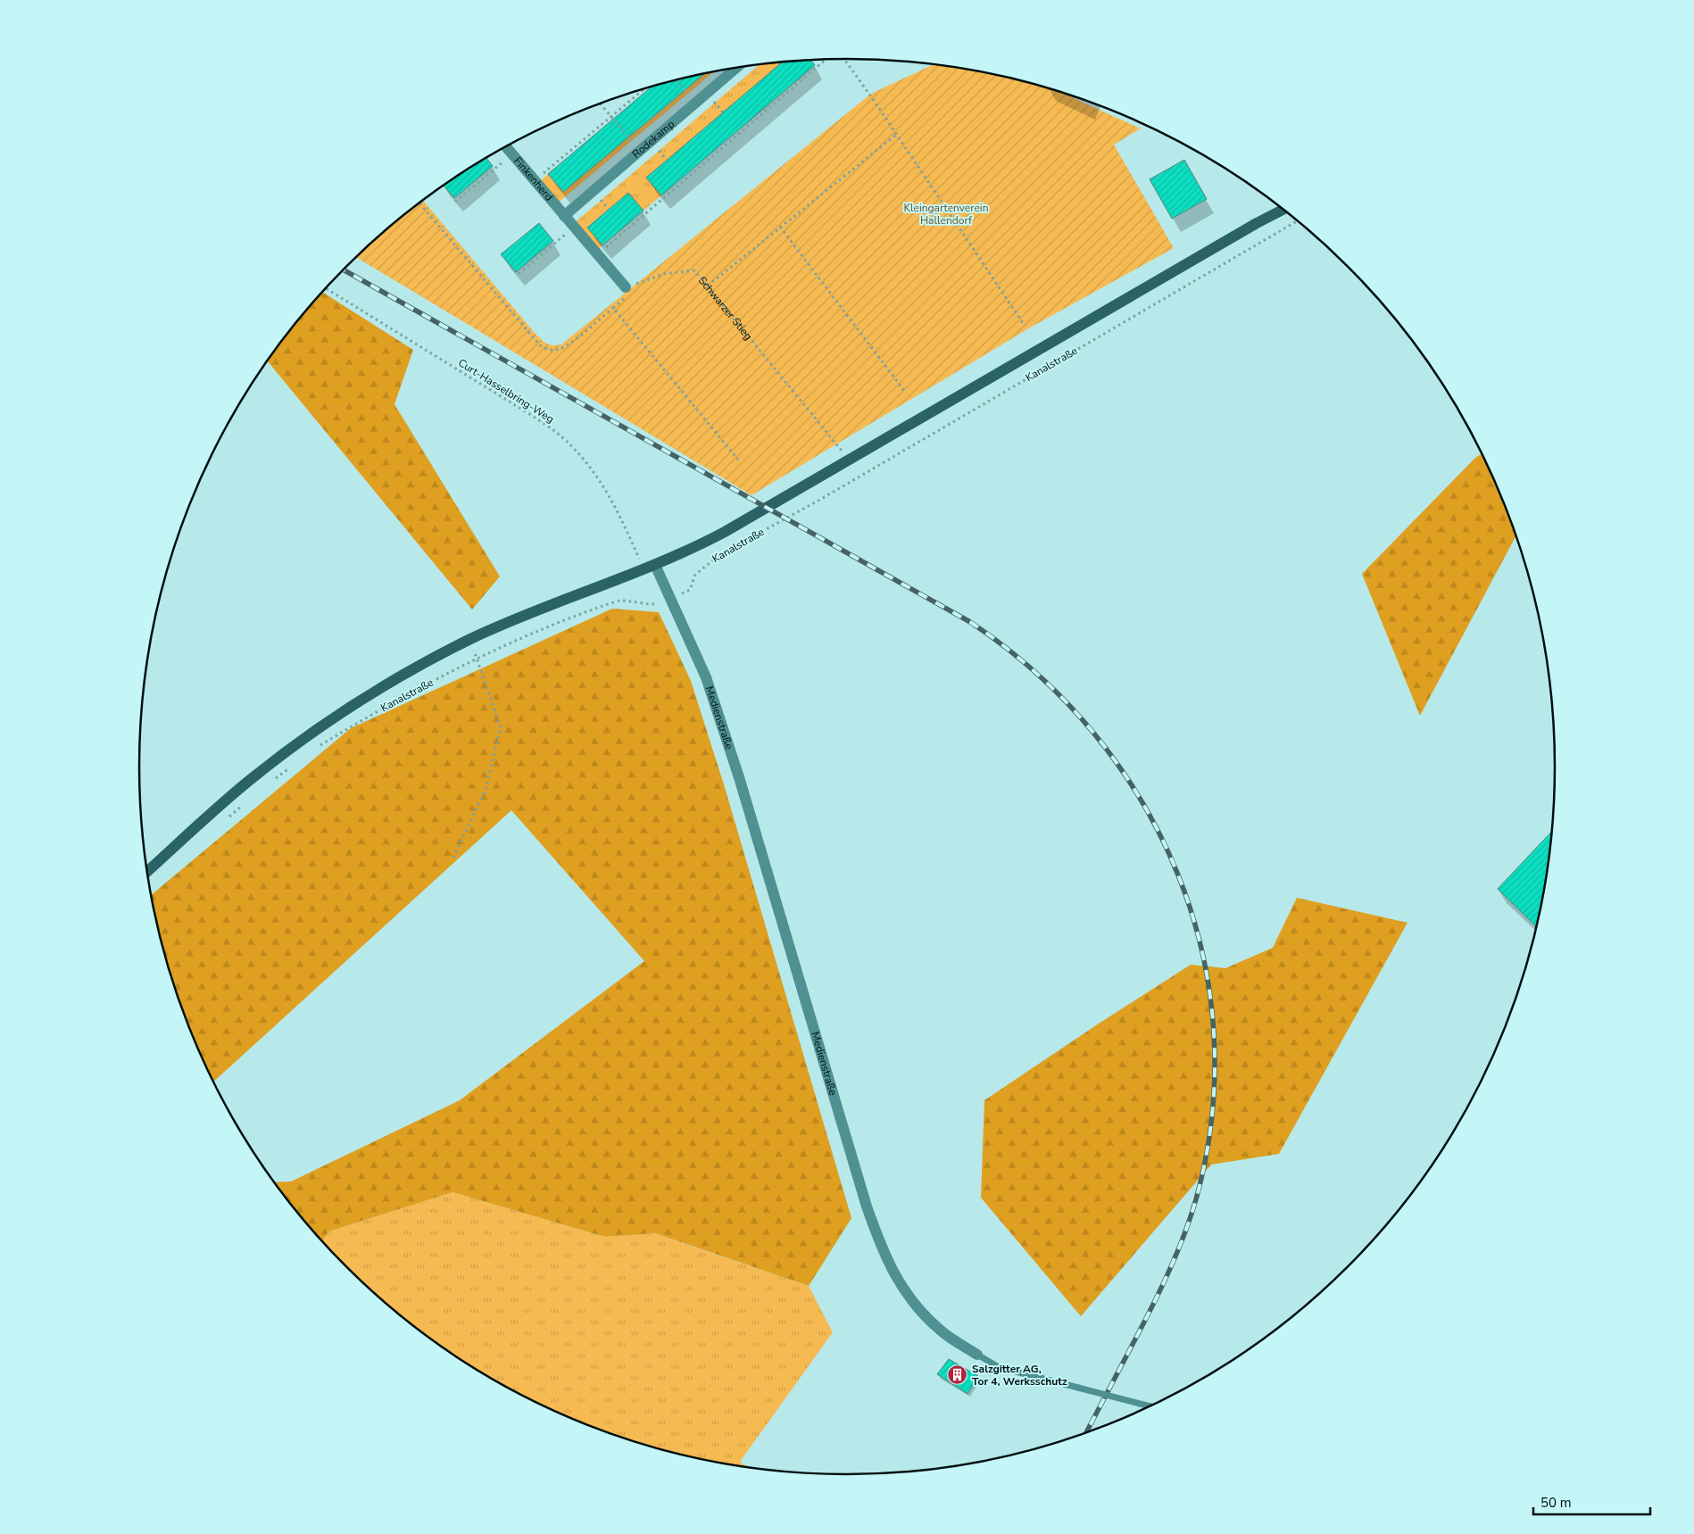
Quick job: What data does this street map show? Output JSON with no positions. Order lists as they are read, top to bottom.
{
  "streets": {
    "street": [
      "Rodekamp",
      "Finkenherd",
      "Kanalstraße",
      "Medienstraße"
    ],
    "path": ["Schwarzer Stieg", "Curt-Hasselbring-Weg"]
  },
  "crossings": [
    ["Rodekamp", "Finkenherd"],
    ["Schwarzer Stieg", "Kanalstraße"],
    ["Kanalstraße", "Curt-Hasselbring-Weg"],
    ["Kanalstraße", "Medienstraße"]
  ],
  "parks": ["Kleingartenverein Hallendorf"],
  "places": {
    "building": ["Salzgitter AG, Tor 4, Werksschutz"]
  },
  "scale_bar": "50 m"
}
